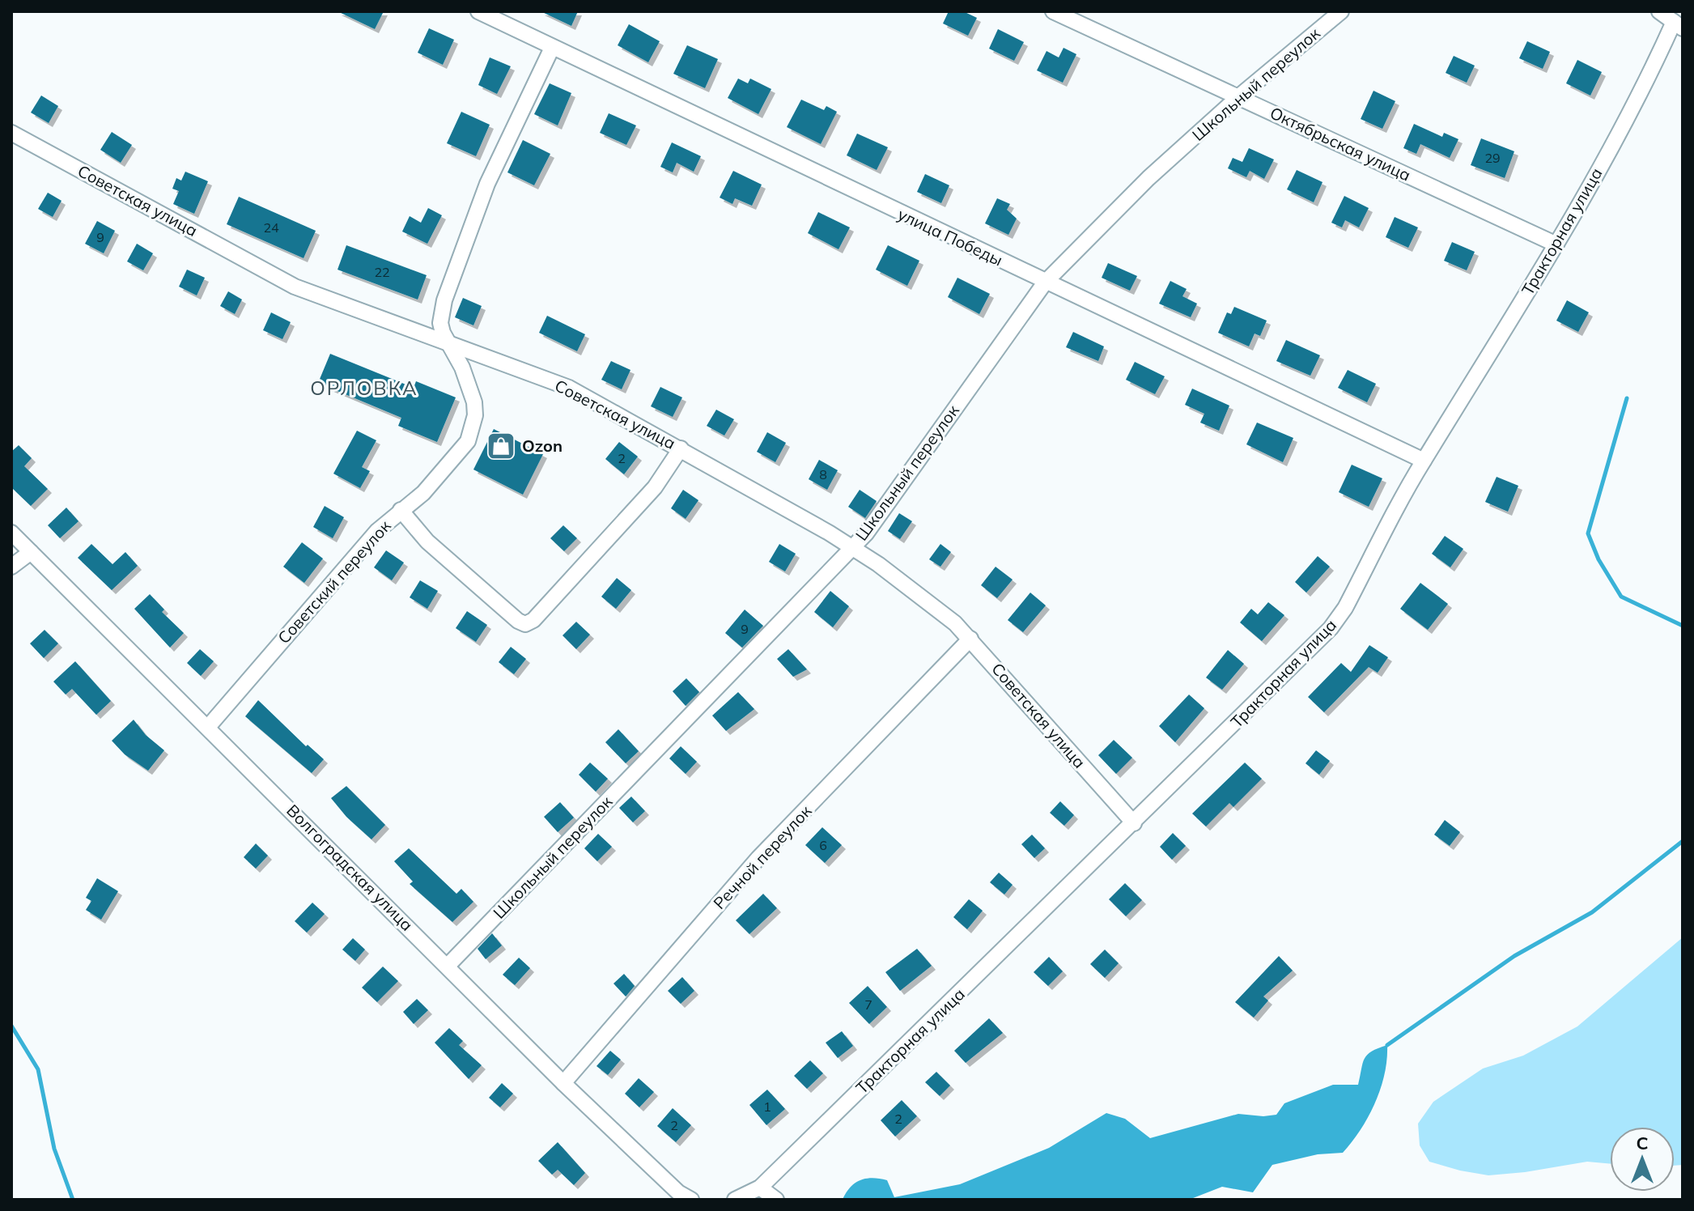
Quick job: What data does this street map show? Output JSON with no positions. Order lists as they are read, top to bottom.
{
  "streets": {
    "street": [
      "Школьный переулок",
      "Октябрьская улица",
      "Советская улица",
      "Тракторная улица",
      "улица Победы",
      "Советский переулок",
      "Речной переулок",
      "Волгоградская улица"
    ]
  },
  "crossings": [
    ["Школьный переулок", "Октябрьская улица"],
    ["Школьный переулок", "Советская улица"],
    ["Школьный переулок", "улица Победы"],
    ["Школьный переулок", "Волгоградская улица"],
    ["Октябрьская улица", "Тракторная улица"],
    ["Советская улица", "Тракторная улица"],
    ["Советская улица", "Советский переулок"],
    ["Советская улица", "Речной переулок"],
    ["Тракторная улица", "улица Победы"],
    ["улица Победы", "Советский переулок"],
    ["Советский переулок", "Волгоградская улица"],
    ["Речной переулок", "Волгоградская улица"]
  ],
  "districts": ["ОРЛОВКА"],
  "places": {
    "shop": ["Ozon"]
  },
  "house_numbers": [
    "29",
    "24",
    "9",
    "22",
    "2",
    "8",
    "9",
    "6",
    "7",
    "1",
    "2",
    "2"
  ],
  "north": "top"
}
